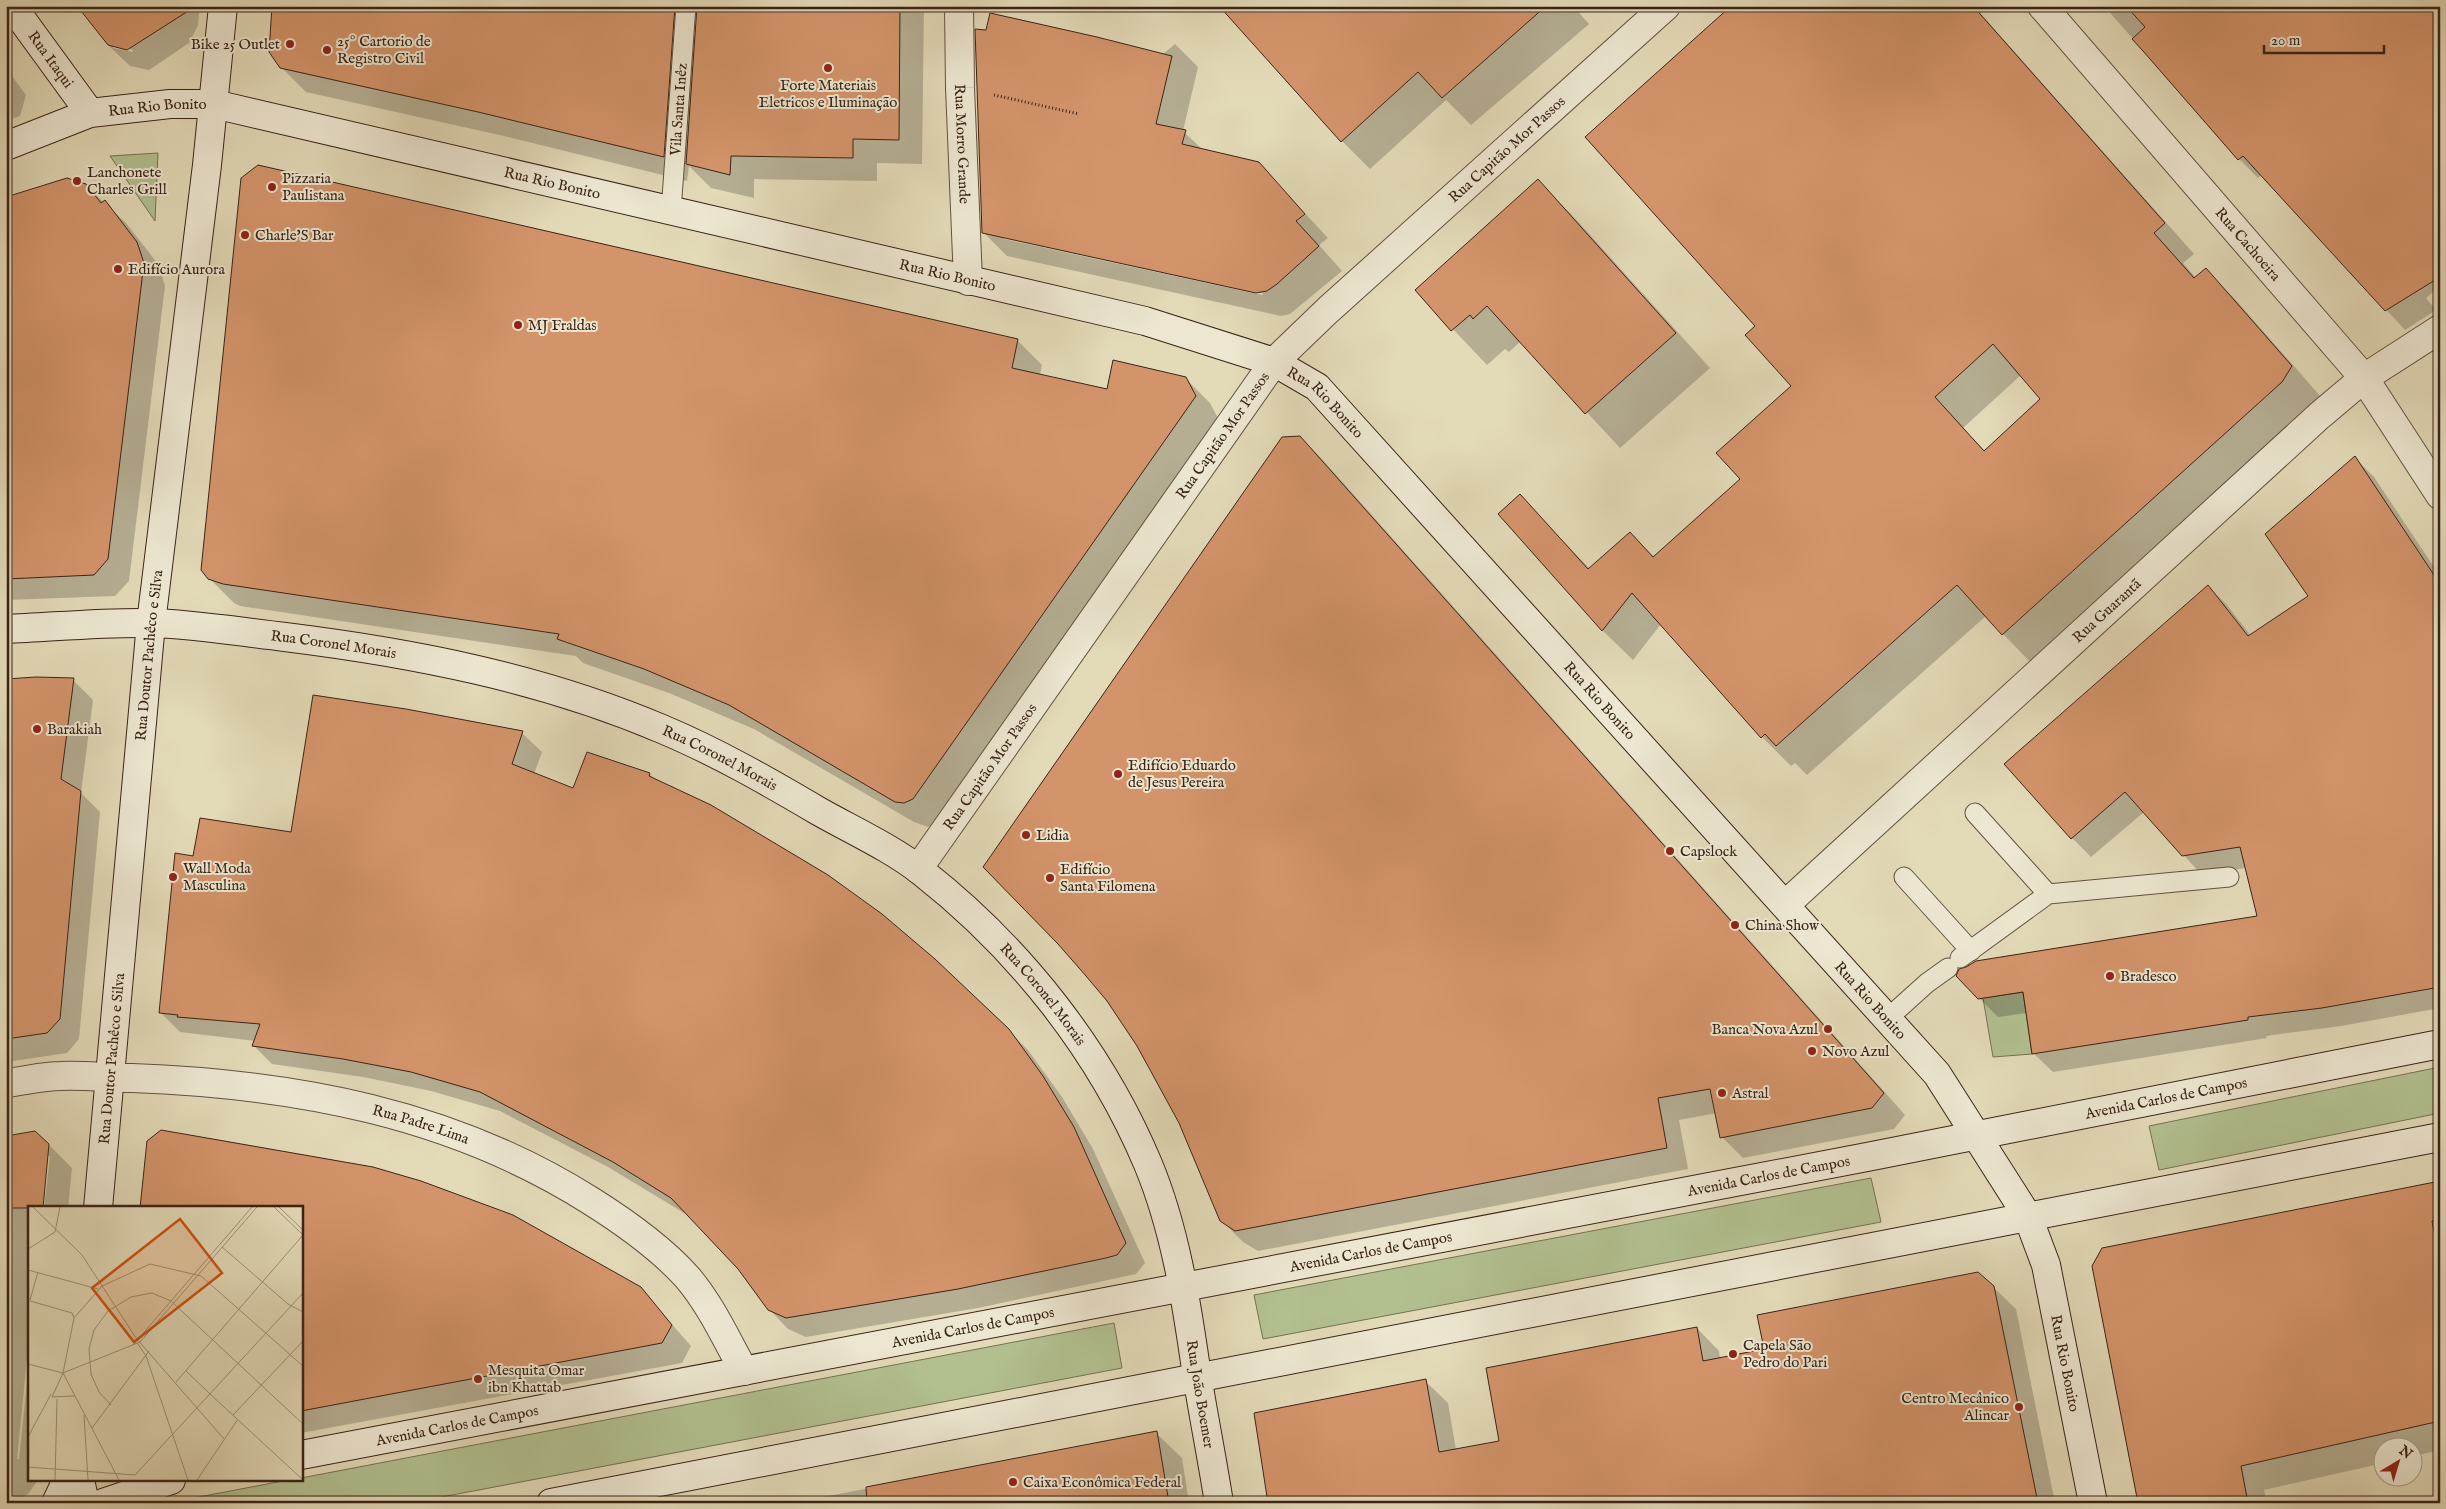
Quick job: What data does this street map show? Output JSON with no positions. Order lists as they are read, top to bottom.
{
  "streets": {
    "street": [
      "Rua Itaqui",
      "Rua Rio Bonito",
      "Rua Morro Grande",
      "Rua Capitão Mor Passos",
      "Rua Cachoeira",
      "Rua Guarantã",
      "Rua Coronel Morais",
      "Rua Doutor Pachêco e Silva",
      "Avenida Carlos de Campos",
      "Rua Padre Lima",
      "Rua João Boemer"
    ],
    "lane": ["Vila Santa Inêz"]
  },
  "crossings": [
    ["Rua Itaqui", "Rua Rio Bonito"],
    ["Rua Rio Bonito", "Vila Santa Inêz"],
    ["Rua Rio Bonito", "Rua Morro Grande"],
    ["Rua Rio Bonito", "Rua Capitão Mor Passos"],
    ["Rua Rio Bonito", "Rua Guarantã"],
    ["Rua Rio Bonito", "Rua Doutor Pachêco e Silva"],
    ["Rua Rio Bonito", "Avenida Carlos de Campos"],
    ["Rua Capitão Mor Passos", "Rua Coronel Morais"],
    ["Rua Cachoeira", "Rua Guarantã"],
    ["Rua Coronel Morais", "Rua Doutor Pachêco e Silva"],
    ["Rua Coronel Morais", "Avenida Carlos de Campos"],
    ["Rua Coronel Morais", "Rua João Boemer"],
    ["Rua Doutor Pachêco e Silva", "Rua Padre Lima"],
    ["Avenida Carlos de Campos", "Rua Padre Lima"],
    ["Avenida Carlos de Campos", "Rua João Boemer"]
  ],
  "places": [
    "Bike 25 Outlet",
    "25º Cartorio de Registro Civil",
    "Forte Materiais Eletricos e Iluminação",
    "Lanchonete Charles Grill",
    "Pizzaria Paulistana",
    "Charle'S Bar",
    "Edifício Aurora",
    "MJ Fraldas",
    "Barakiah",
    "Edifício Eduardo de Jesus Pereira",
    "Lidia",
    "Capslock",
    "Wall Moda Masculina",
    "Edifício Santa Filomena",
    "China Show",
    "Bradesco",
    "Banca Nova Azul",
    "Novo Azul",
    "Astral",
    "Capela São Pedro do Pari",
    "Mesquita Omar ibn Khattab",
    "Centro Mecânico Alincar",
    "Caixa Econômica Federal"
  ],
  "scale_bar": "20 m",
  "north": "top right"
}
